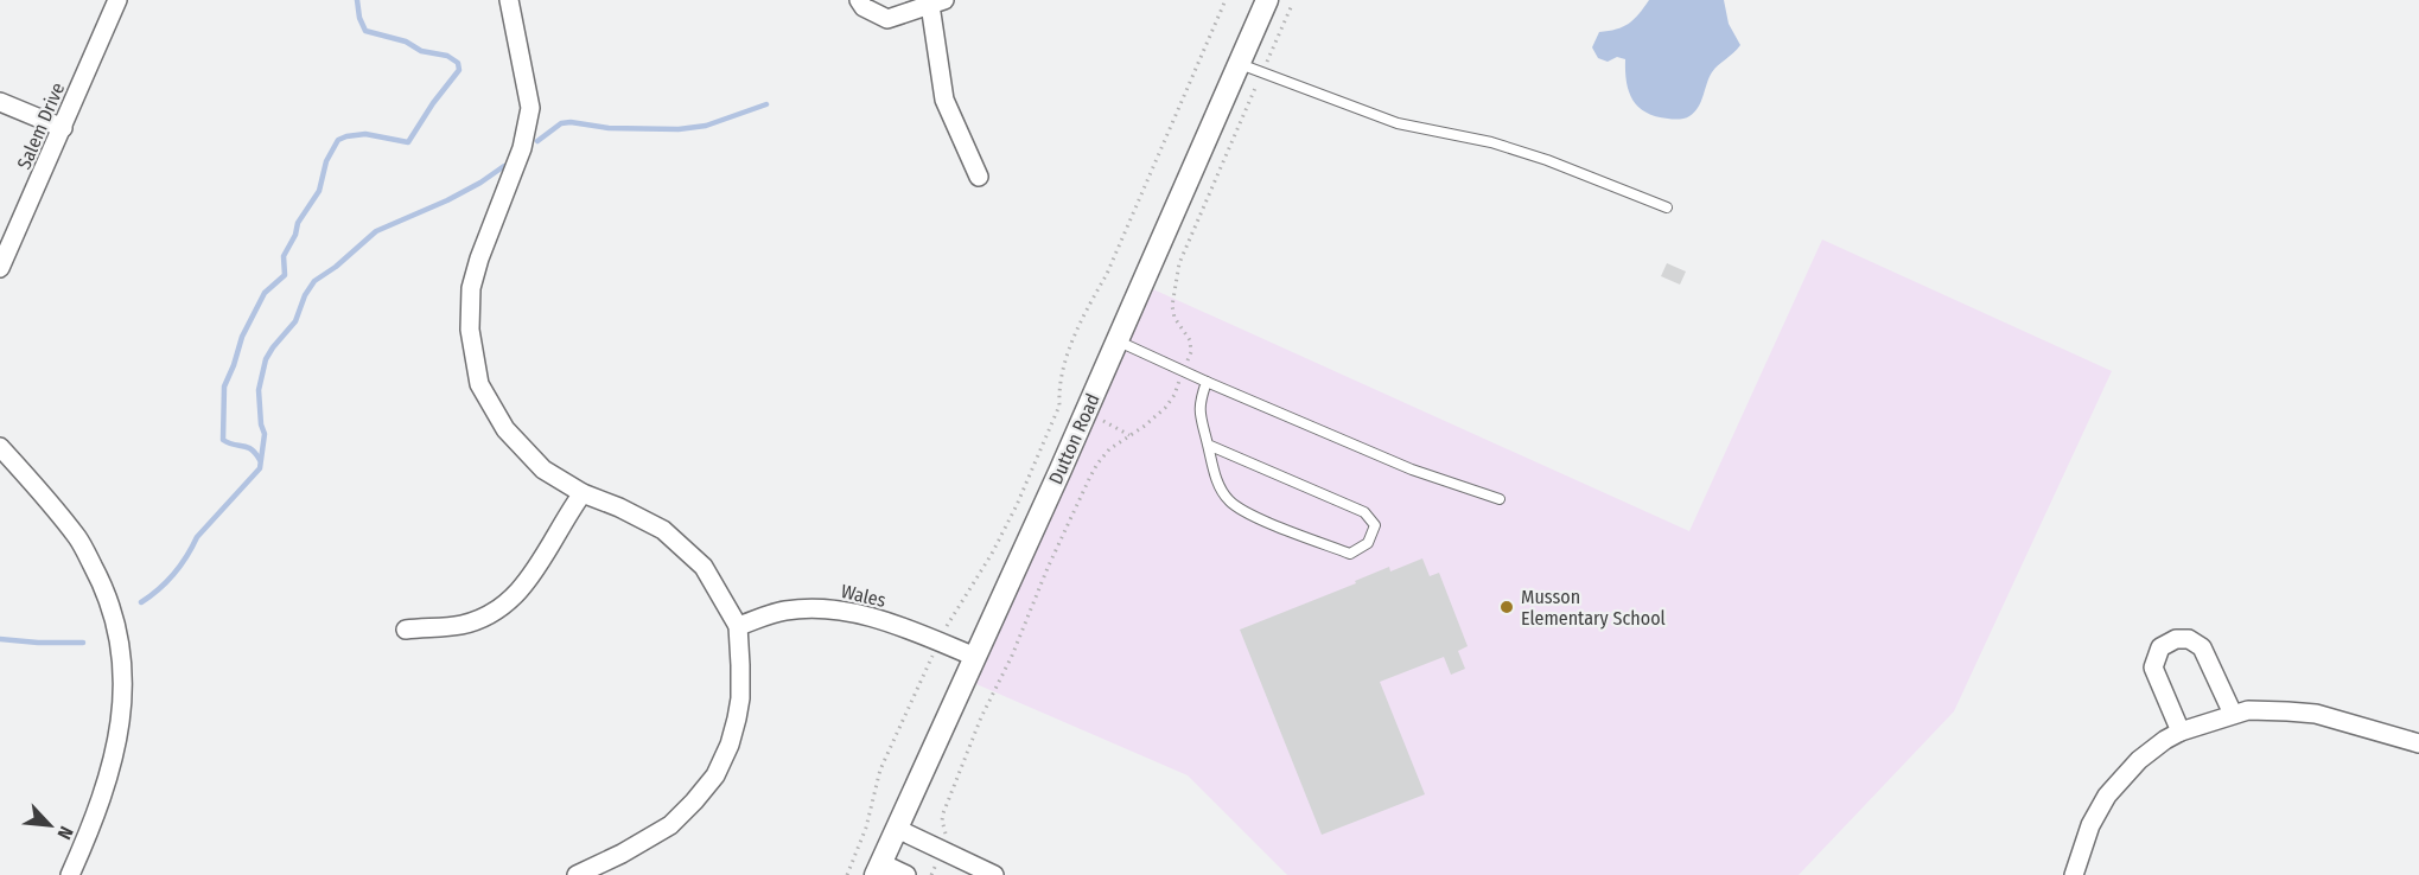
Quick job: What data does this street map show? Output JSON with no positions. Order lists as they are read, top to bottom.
{
  "streets": {
    "street": ["Salem Drive", "Dutton Road", "Wales"]
  },
  "crossings": [
    ["Dutton Road", "Wales"]
  ],
  "places": ["Musson Elementary School"],
  "north": "bottom right"
}
